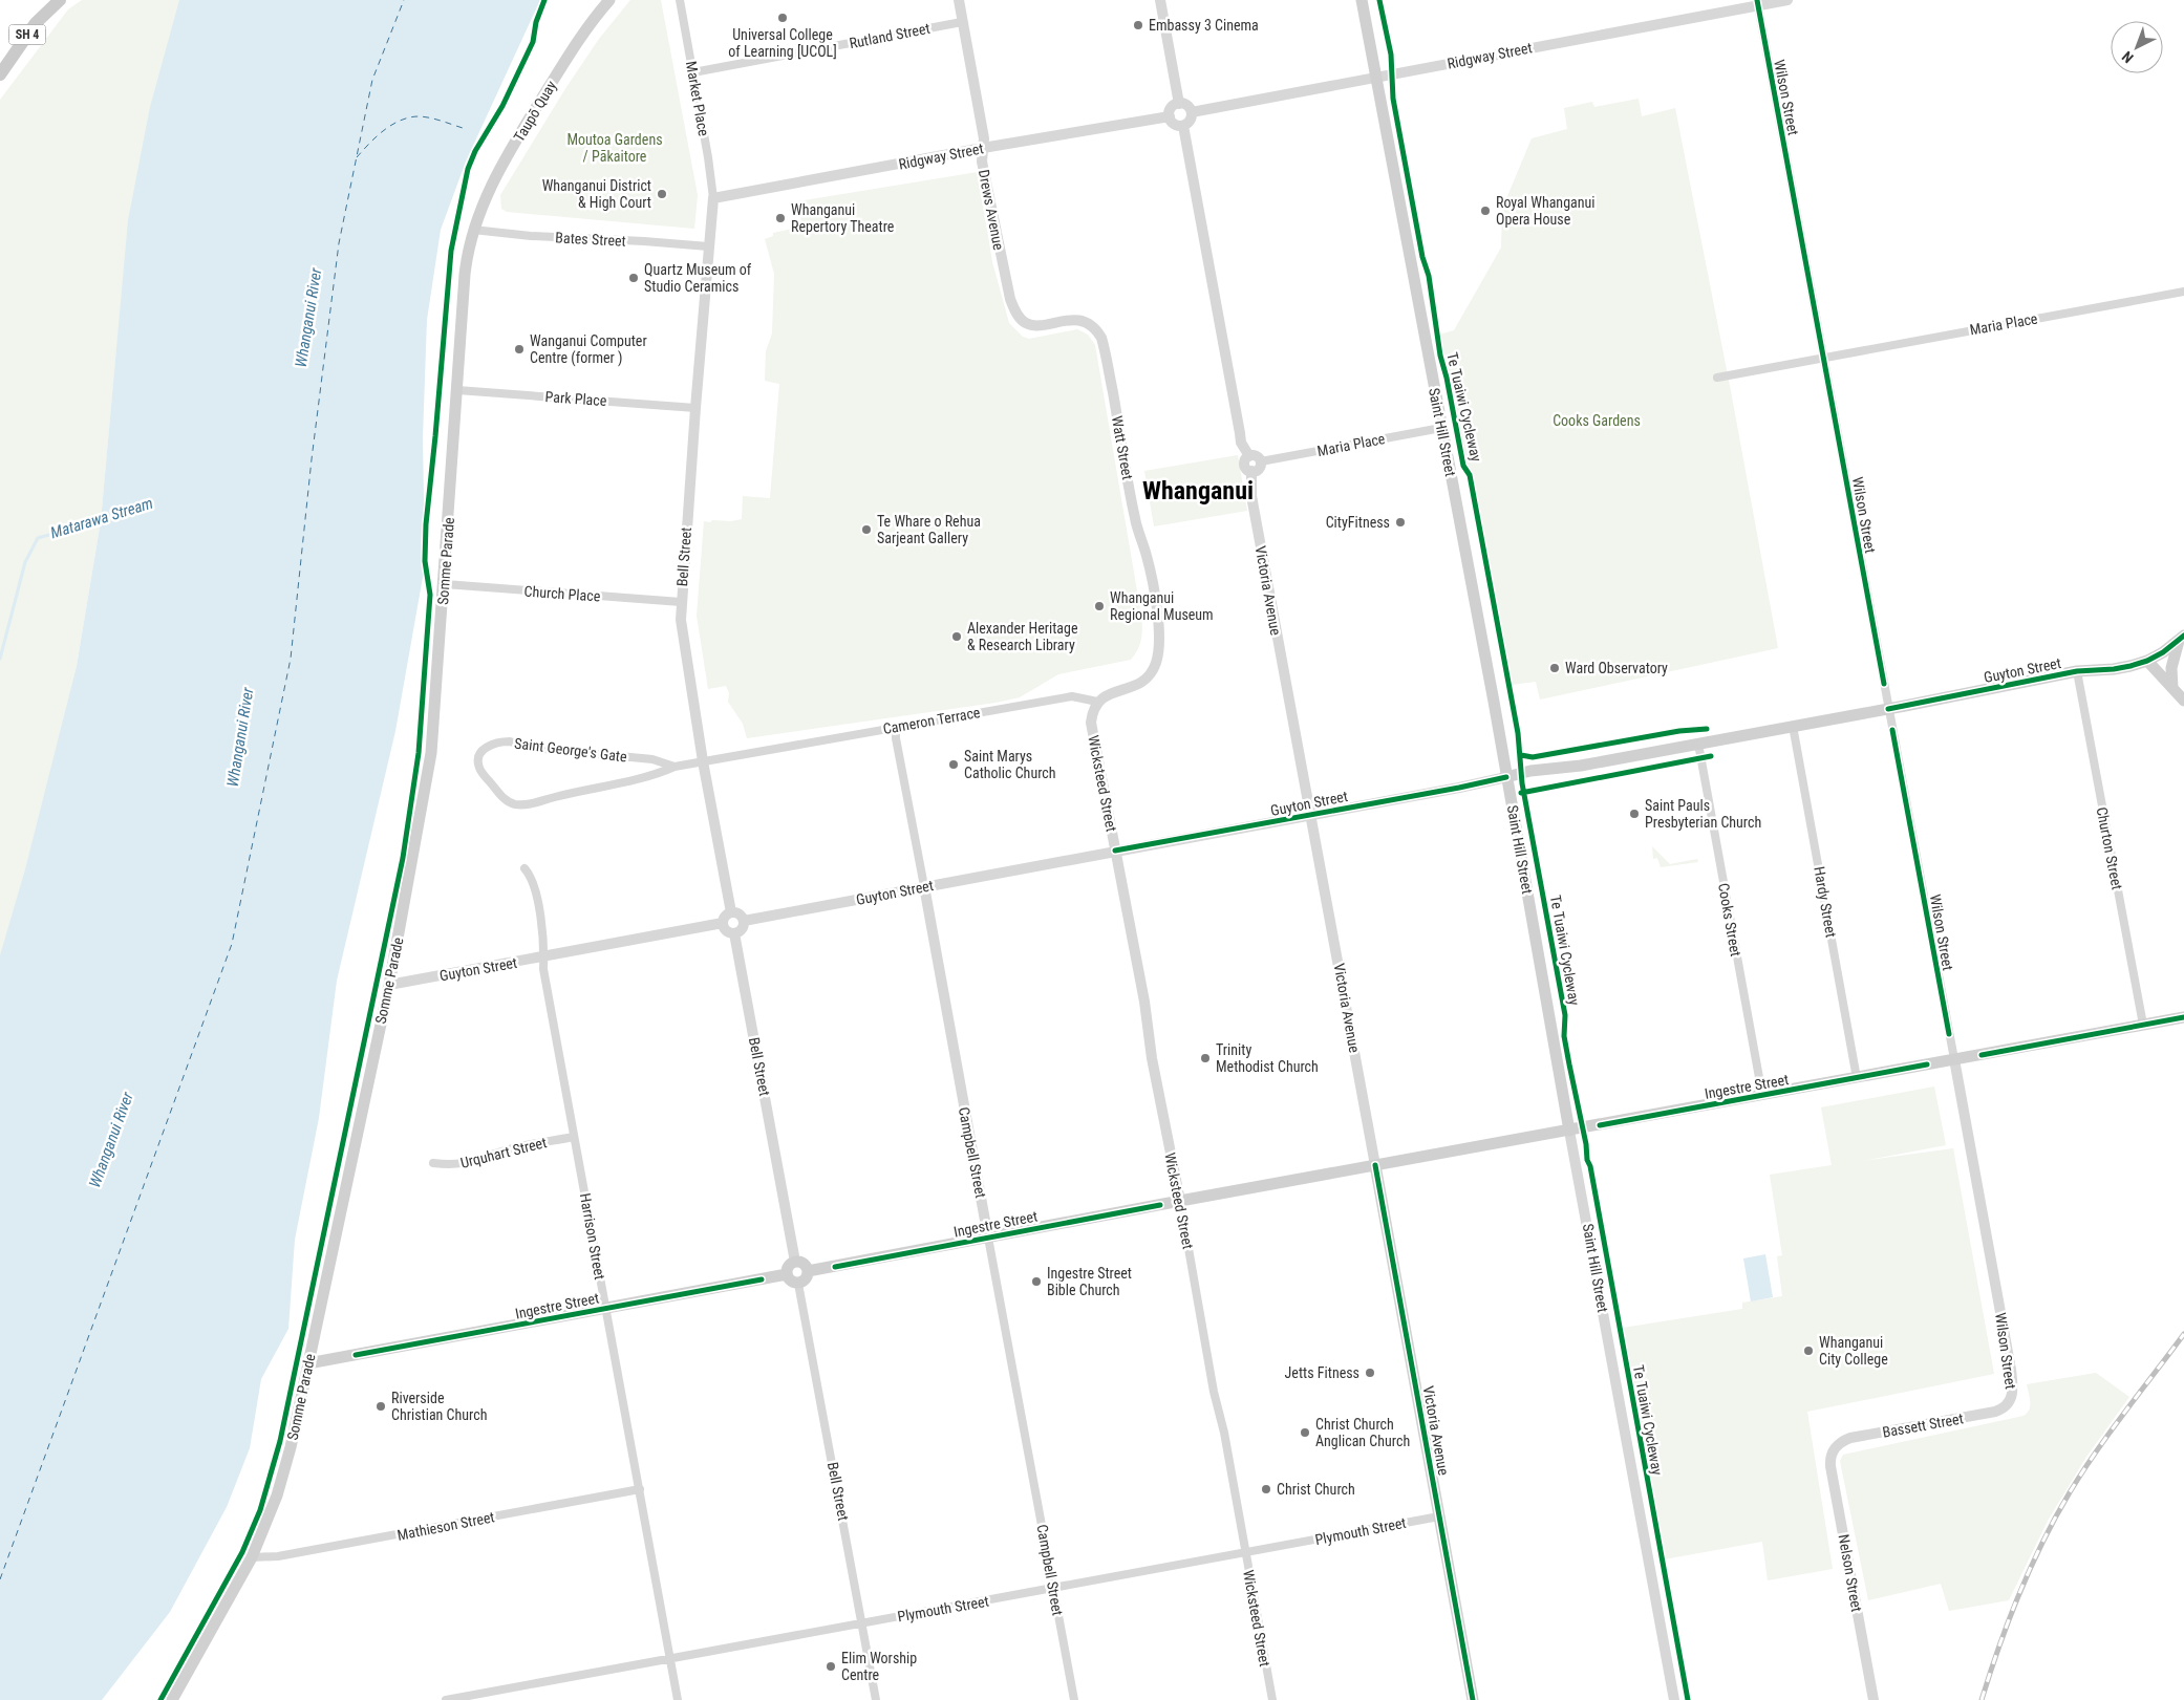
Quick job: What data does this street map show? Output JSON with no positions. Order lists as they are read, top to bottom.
{
  "streets": {
    "main road": [
      "SH 4",
      "Taupō Quay",
      "Saint Hill Street",
      "Somme Parade",
      "Victoria Avenue",
      "Guyton Street",
      "Ingestre Street"
    ],
    "street": [
      "Rutland Street",
      "Ridgway Street",
      "Wilson Street",
      "Market Place",
      "Drews Avenue",
      "Bates Street",
      "Maria Place",
      "Park Place",
      "Watt Street",
      "Bell Street",
      "Church Place",
      "Cameron Terrace",
      "Saint George's Gate",
      "Wicksteed Street",
      "Churton Street",
      "Hardy Street",
      "Cooks Street",
      "Urquhart Street",
      "Campbell Street",
      "Harrison Street",
      "Bassett Street",
      "Mathieson Street",
      "Plymouth Street",
      "Nelson Street"
    ],
    "cycle path": ["Te Tuaiwi Cycleway"]
  },
  "crossings": [
    ["Rutland Street", "Market Place"],
    ["Rutland Street", "Drews Avenue"],
    ["Ridgway Street", "Wilson Street"],
    ["Ridgway Street", "Market Place"],
    ["Ridgway Street", "Drews Avenue"],
    ["Ridgway Street", "Saint Hill Street"],
    ["Ridgway Street", "Bell Street"],
    ["Wilson Street", "Maria Place"],
    ["Wilson Street", "Guyton Street"],
    ["Wilson Street", "Ingestre Street"],
    ["Wilson Street", "Bassett Street"],
    ["Market Place", "Bell Street"],
    ["Taupō Quay", "Bates Street"],
    ["Taupō Quay", "Somme Parade"],
    ["Drews Avenue", "Watt Street"],
    ["Bates Street", "Bell Street"],
    ["Bates Street", "Somme Parade"],
    ["Maria Place", "Saint Hill Street"],
    ["Maria Place", "Victoria Avenue"],
    ["Park Place", "Bell Street"],
    ["Park Place", "Somme Parade"],
    ["Saint Hill Street", "Guyton Street"],
    ["Saint Hill Street", "Ingestre Street"],
    ["Watt Street", "Cameron Terrace"],
    ["Watt Street", "Wicksteed Street"],
    ["Bell Street", "Church Place"],
    ["Bell Street", "Guyton Street"],
    ["Bell Street", "Cameron Terrace"],
    ["Bell Street", "Saint George's Gate"],
    ["Bell Street", "Ingestre Street"],
    ["Bell Street", "Plymouth Street"],
    ["Somme Parade", "Church Place"],
    ["Somme Parade", "Guyton Street"],
    ["Somme Parade", "Ingestre Street"],
    ["Somme Parade", "Mathieson Street"],
    ["Victoria Avenue", "Guyton Street"],
    ["Victoria Avenue", "Ingestre Street"],
    ["Victoria Avenue", "Plymouth Street"],
    ["Guyton Street", "Wicksteed Street"],
    ["Guyton Street", "Churton Street"],
    ["Guyton Street", "Hardy Street"],
    ["Guyton Street", "Cooks Street"],
    ["Guyton Street", "Campbell Street"],
    ["Guyton Street", "Harrison Street"],
    ["Cameron Terrace", "Saint George's Gate"],
    ["Cameron Terrace", "Wicksteed Street"],
    ["Cameron Terrace", "Campbell Street"],
    ["Wicksteed Street", "Ingestre Street"],
    ["Wicksteed Street", "Plymouth Street"],
    ["Churton Street", "Ingestre Street"],
    ["Hardy Street", "Ingestre Street"],
    ["Cooks Street", "Ingestre Street"],
    ["Ingestre Street", "Campbell Street"],
    ["Ingestre Street", "Harrison Street"],
    ["Urquhart Street", "Harrison Street"],
    ["Campbell Street", "Plymouth Street"],
    ["Harrison Street", "Mathieson Street"],
    ["Harrison Street", "Plymouth Street"],
    ["Bassett Street", "Nelson Street"]
  ],
  "districts": ["Whanganui"],
  "water": ["Whanganui River", "Matarawa Stream"],
  "parks": ["Moutoa Gardens / Pākaitore", "Cooks Gardens"],
  "places": [
    "Universal College of Learning [UCOL]",
    "Embassy 3 Cinema",
    "Whanganui District & High Court",
    "Royal Whanganui Opera House",
    "Whanganui Repertory Theatre",
    "Quartz Museum of Studio Ceramics",
    "Wanganui Computer Centre (former )",
    "CityFitness",
    "Te Whare o Rehua Sarjeant Gallery",
    "Whanganui Regional Museum",
    "Alexander Heritage & Research Library",
    "Ward Observatory",
    "Saint Marys Catholic Church",
    "Saint Pauls Presbyterian Church",
    "Trinity Methodist Church",
    "Ingestre Street Bible Church",
    "Whanganui City College",
    "Jetts Fitness",
    "Riverside Christian Church",
    "Christ Church Anglican Church",
    "Christ Church",
    "Elim Worship Centre"
  ],
  "north": "bottom left"
}
